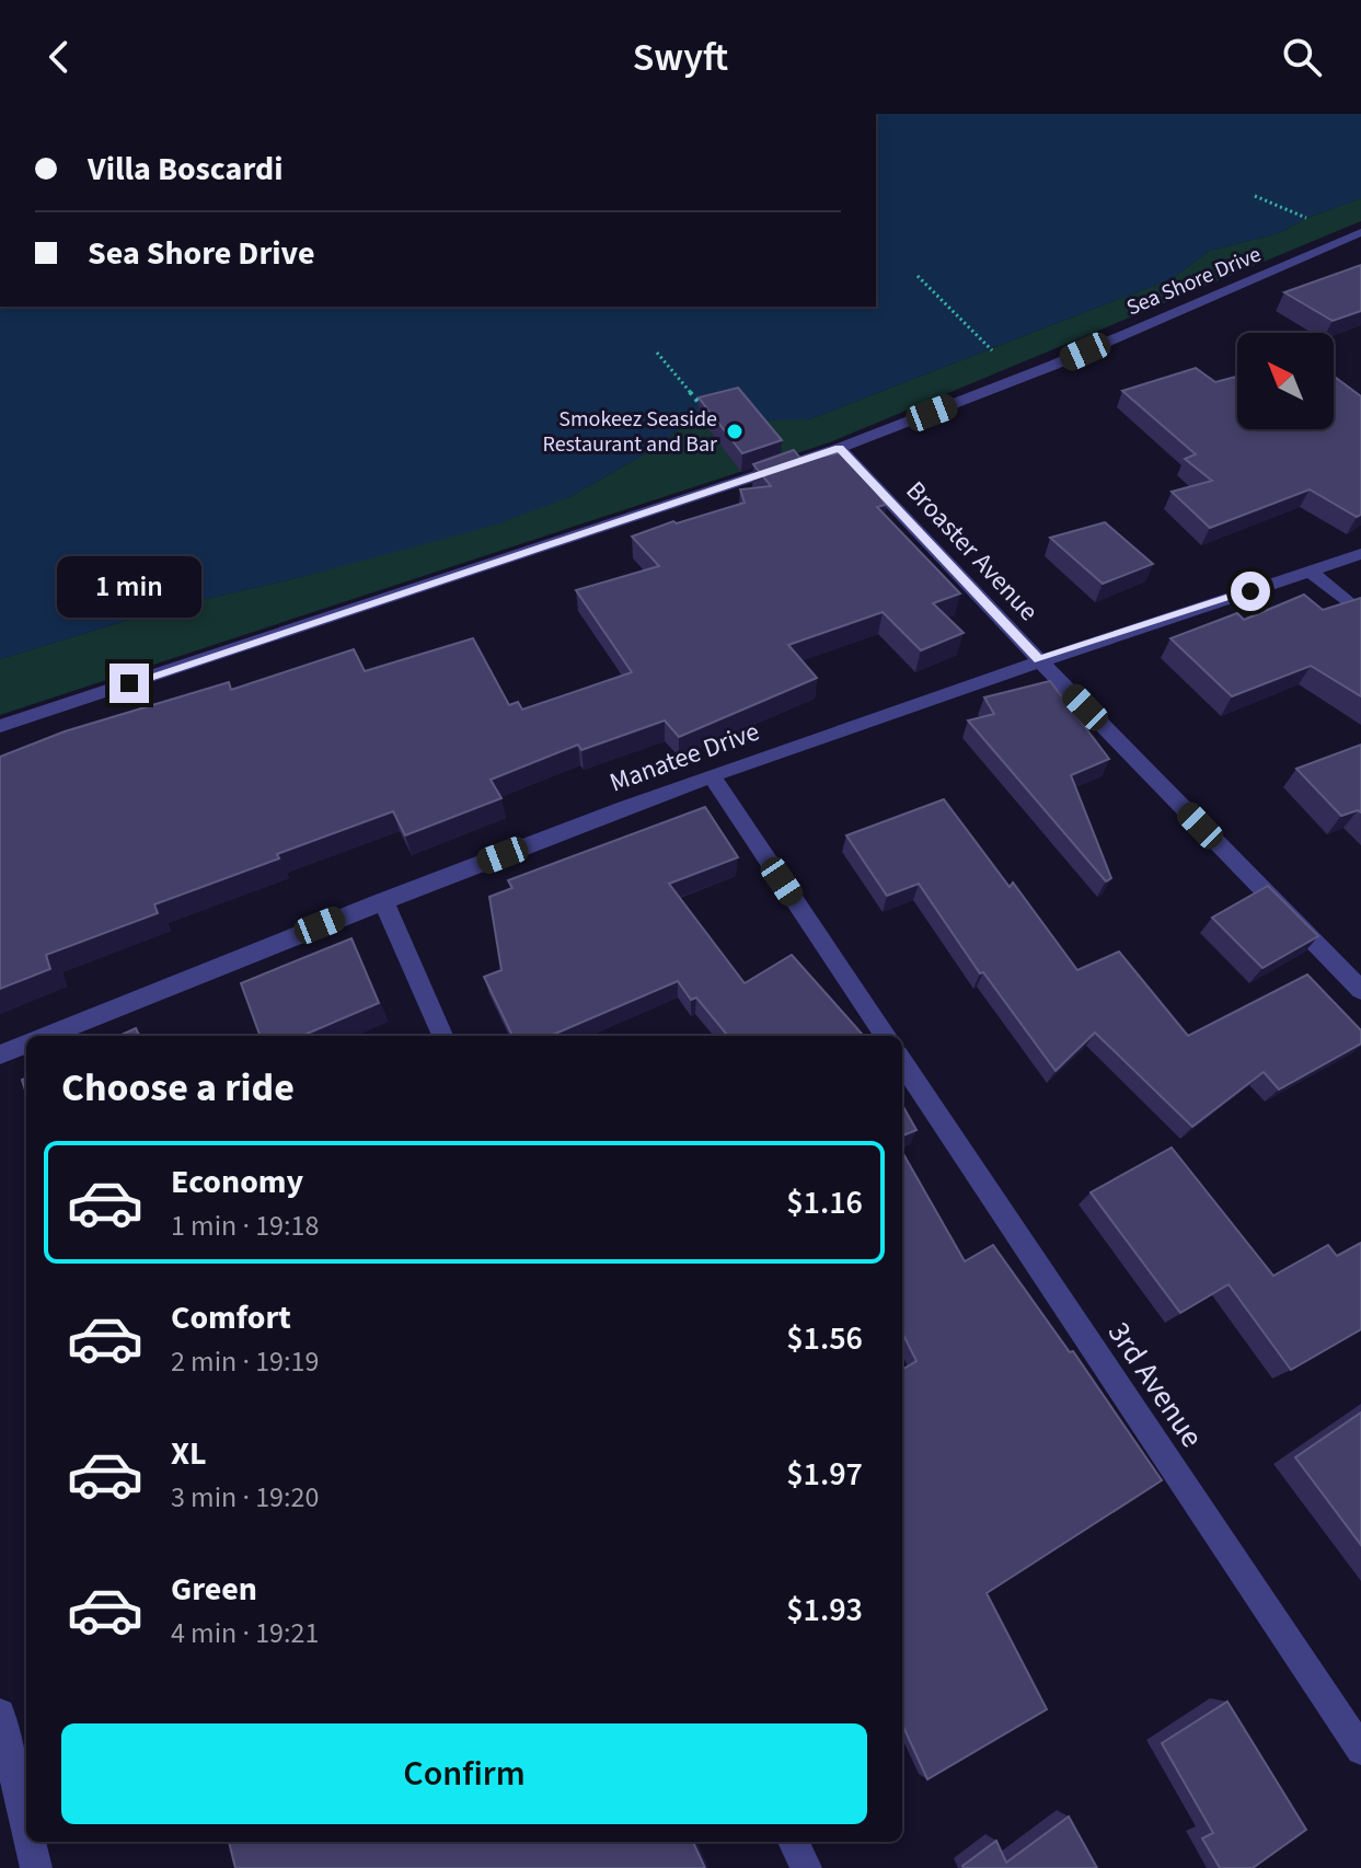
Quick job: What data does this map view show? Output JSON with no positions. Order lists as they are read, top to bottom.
{
  "streets": {
    "street": [
      "Sea Shore Drive",
      "Broaster Avenue",
      "Manatee Drive",
      "3rd Avenue"
    ]
  },
  "crossings": [
    ["Sea Shore Drive", "Broaster Avenue"],
    ["Broaster Avenue", "Manatee Drive"]
  ],
  "places": ["Smokeez Seaside Restaurant and Bar"],
  "north": "top left",
  "page": {
    "header": "Swyft",
    "banner": ["Villa Boscardi", "Sea Shore Drive"],
    "bubble": "1 min",
    "heading": "Choose a ride",
    "list": [
      {
        "name": "Economy",
        "note": "1 min · 19:18",
        "value": "$1.16"
      },
      {
        "name": "Comfort",
        "note": "2 min · 19:19",
        "value": "$1.56"
      },
      {
        "name": "XL",
        "note": "3 min · 19:20",
        "value": "$1.97"
      },
      {
        "name": "Green",
        "note": "4 min · 19:21",
        "value": "$1.93"
      }
    ],
    "buttons": "Confirm"
  }
}
